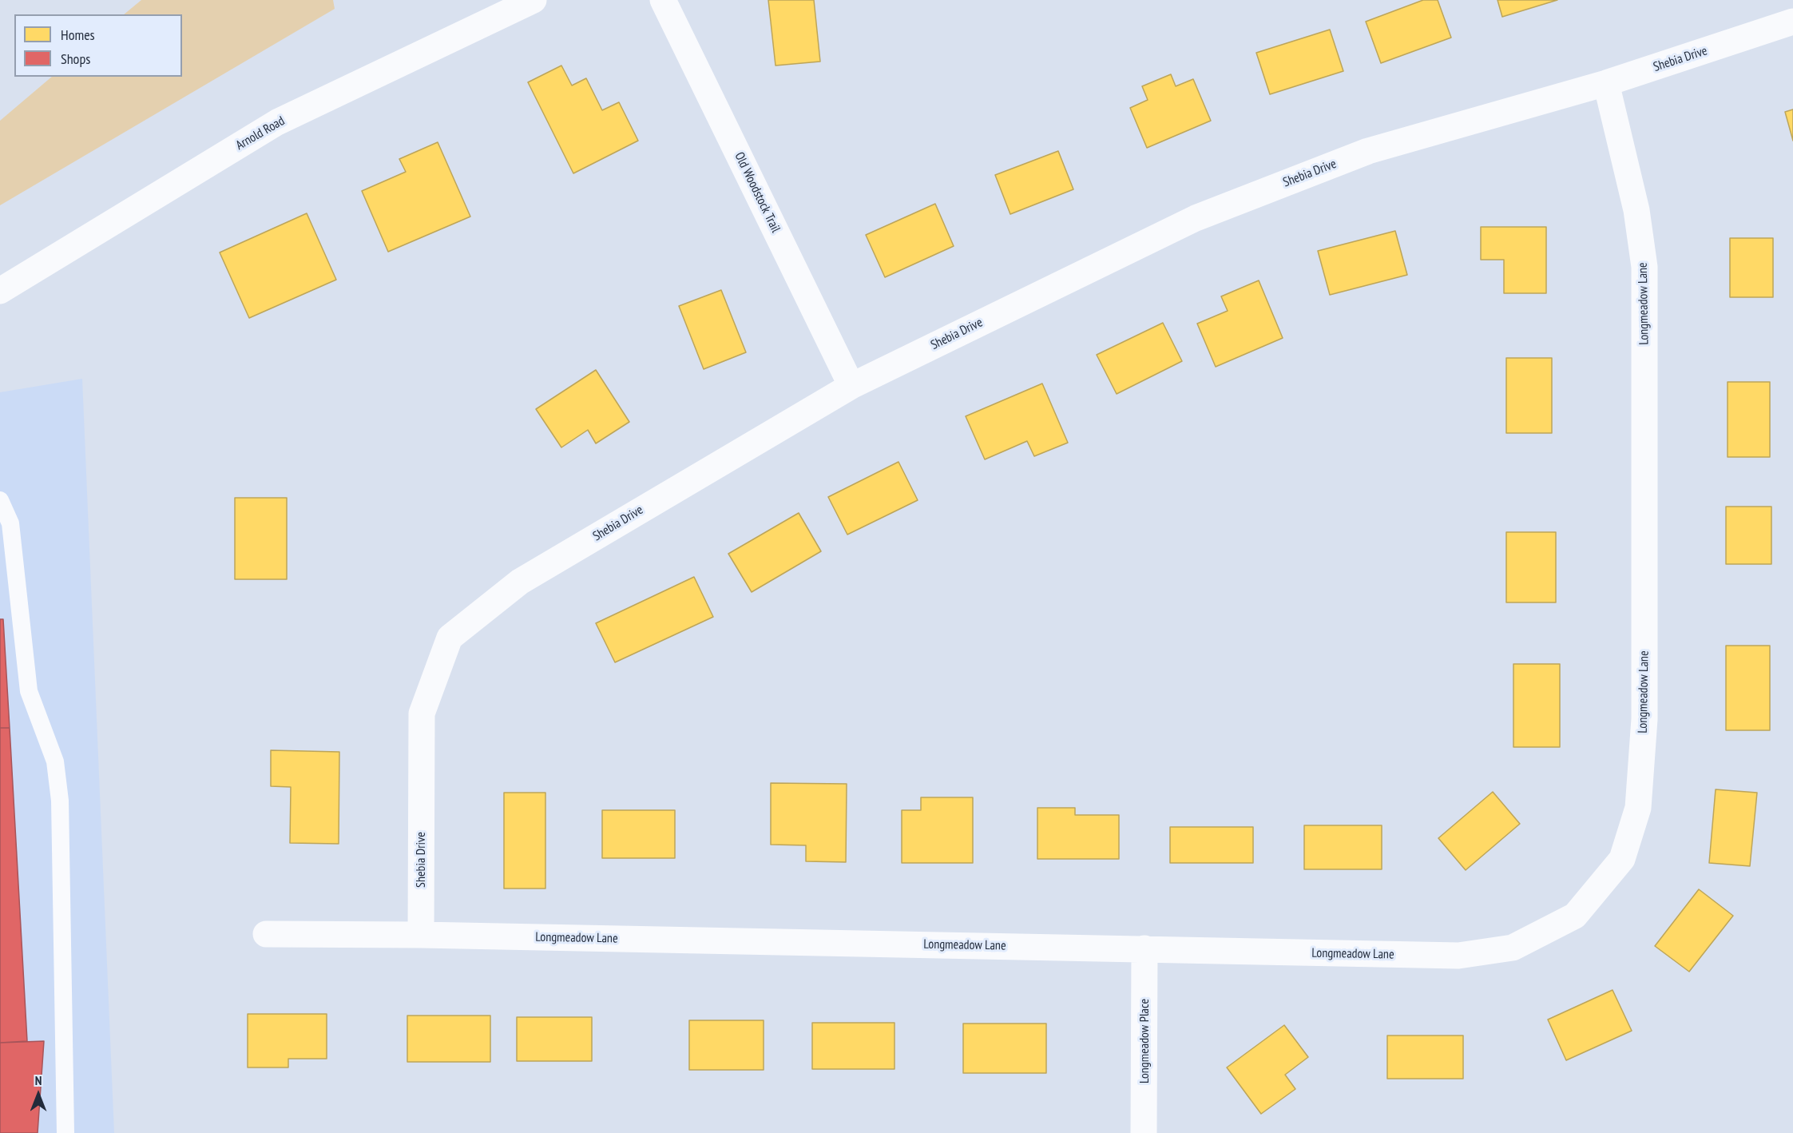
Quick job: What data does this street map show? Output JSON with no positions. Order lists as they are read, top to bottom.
{
  "streets": {
    "street": [
      "Shebia Drive",
      "Arnold Road",
      "Old Woodstock Trail",
      "Longmeadow Lane",
      "Longmeadow Place"
    ]
  },
  "crossings": [
    ["Shebia Drive", "Old Woodstock Trail"],
    ["Shebia Drive", "Longmeadow Lane"],
    ["Longmeadow Lane", "Longmeadow Place"]
  ],
  "legend": ["Homes", "Shops"],
  "north": "top"
}
